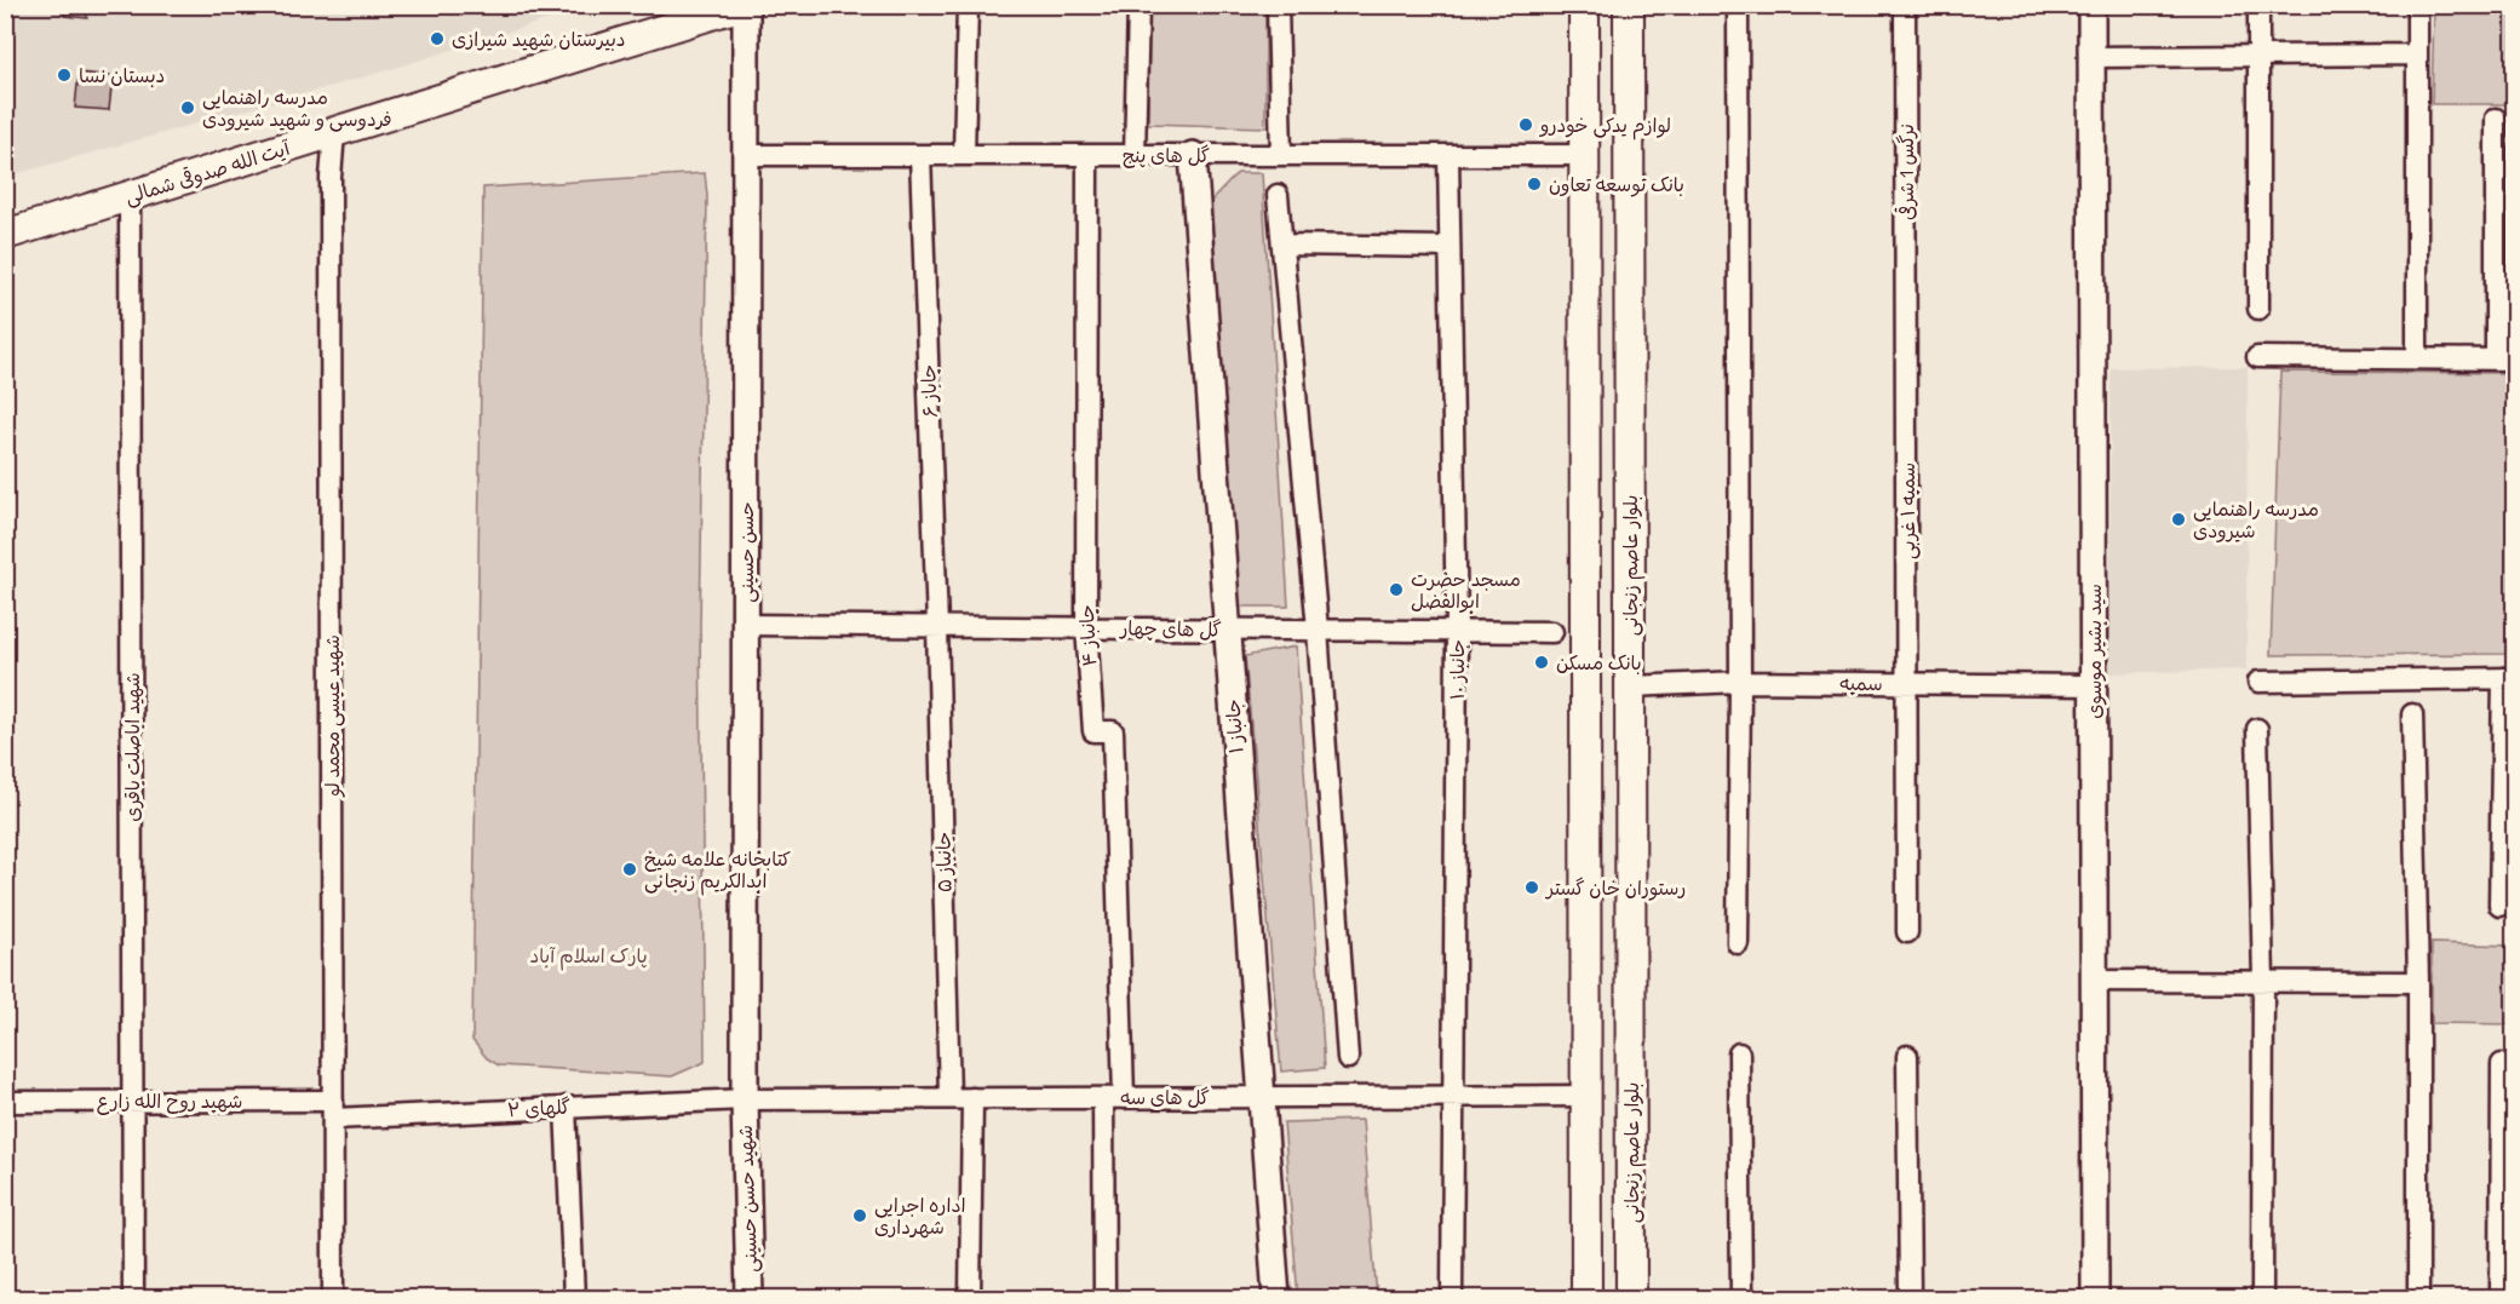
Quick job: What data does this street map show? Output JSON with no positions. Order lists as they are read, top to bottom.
{
  "streets": {
    "main road": ["آیت الله صدوقی شمالی", "بلوار عاصم زنجانی"],
    "street": [
      "گل های پنج",
      "نرگس 1 شرقی",
      "جاباز ۶",
      "سمیه ۱ غربی",
      "حسن حسینی",
      "گل های چهار",
      "جانباز ۴",
      "سید بشیر موسوی",
      "جانباز ۱۰",
      "سمیه",
      "شهید عیسی محمد لو",
      "جانباز ۱",
      "شهید اباصلت باقری",
      "جانباز ۵",
      "گل های سه",
      "شهید روح الله زارع",
      "گلهای ۲",
      "شهید حسن حسینی"
    ]
  },
  "crossings": [
    ["گل های پنج", "جاباز ۶"],
    ["گل های پنج", "حسن حسینی"],
    ["گل های پنج", "جانباز ۴"],
    ["گل های پنج", "جانباز ۱۰"],
    ["گل های پنج", "جانباز ۱"],
    ["آیت الله صدوقی شمالی", "حسن حسینی"],
    ["آیت الله صدوقی شمالی", "شهید عیسی محمد لو"],
    ["آیت الله صدوقی شمالی", "شهید اباصلت باقری"],
    ["نرگس 1 شرقی", "سمیه ۱ غربی"],
    ["جاباز ۶", "گل های چهار"],
    ["جاباز ۶", "جانباز ۵"],
    ["سمیه ۱ غربی", "سمیه"],
    ["حسن حسینی", "گل های چهار"],
    ["حسن حسینی", "گل های سه"],
    ["حسن حسینی", "گلهای ۲"],
    ["حسن حسینی", "شهید حسن حسینی"],
    ["بلوار عاصم زنجانی", "سمیه"],
    ["گل های چهار", "جانباز ۴"],
    ["گل های چهار", "جانباز ۱۰"],
    ["گل های چهار", "جانباز ۱"],
    ["گل های چهار", "جانباز ۵"],
    ["جانباز ۴", "گل های سه"],
    ["سید بشیر موسوی", "سمیه"],
    ["جانباز ۱۰", "گل های سه"],
    ["شهید عیسی محمد لو", "شهید روح الله زارع"],
    ["شهید عیسی محمد لو", "گلهای ۲"],
    ["جانباز ۱", "گل های سه"],
    ["شهید اباصلت باقری", "شهید روح الله زارع"],
    ["جانباز ۵", "گل های سه"],
    ["گل های سه", "گلهای ۲"],
    ["گل های سه", "شهید حسن حسینی"],
    ["شهید روح الله زارع", "گلهای ۲"],
    ["گلهای ۲", "شهید حسن حسینی"]
  ],
  "parks": ["پارک اسلام آباد"],
  "places": [
    "دبیرستان شهید شیرازی",
    "دبستان نسا",
    "مدرسه راهنمایی فردوسی و شهید شیرودی",
    "لوازم یدکی خودرو",
    "بانک توسعه تعاون",
    "مدرسه راهنمایی شیرودی",
    "مسجد حضرت ابوالفضل",
    "بانک مسکن",
    "کتابخانه علامه شیخ ابدالکریم زنجانی",
    "رستوران خان گستر",
    "اداره اجرایی شهرداری"
  ]
}
